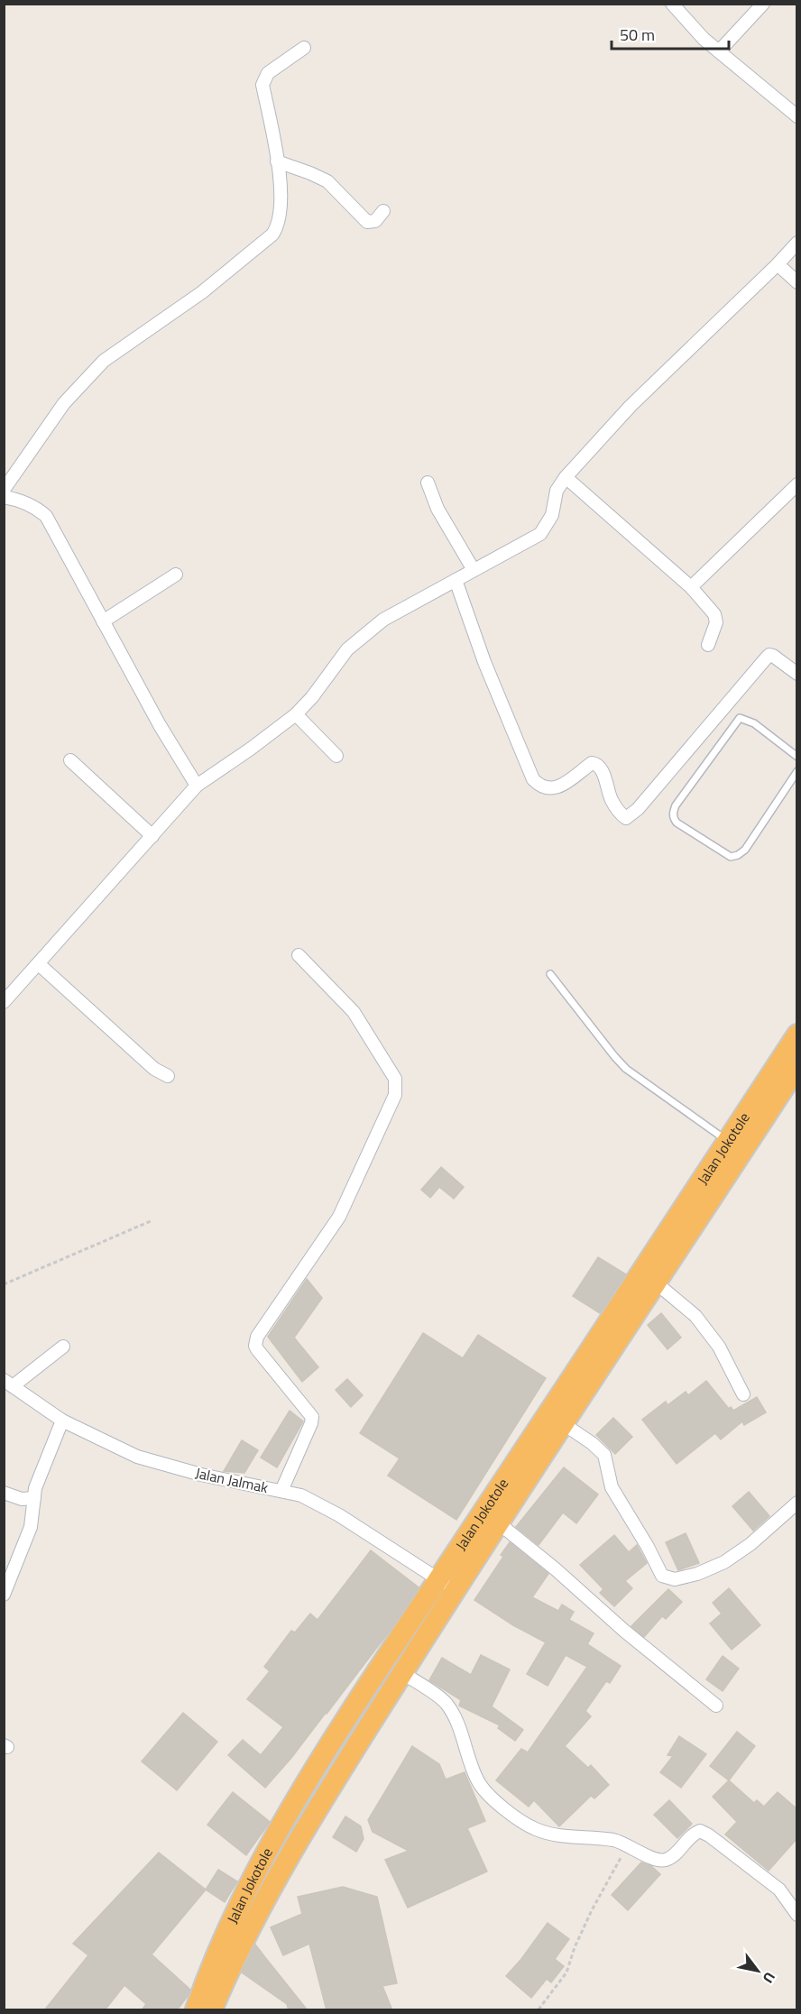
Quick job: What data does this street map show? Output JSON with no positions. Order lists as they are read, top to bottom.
{
  "streets": {
    "highway": ["Jalan Jokotole"],
    "street": ["Jalan Jalmak"]
  },
  "crossings": [
    ["Jalan Jokotole", "Jalan Jalmak"]
  ],
  "scale_bar": "50 m",
  "north": "bottom right"
}
